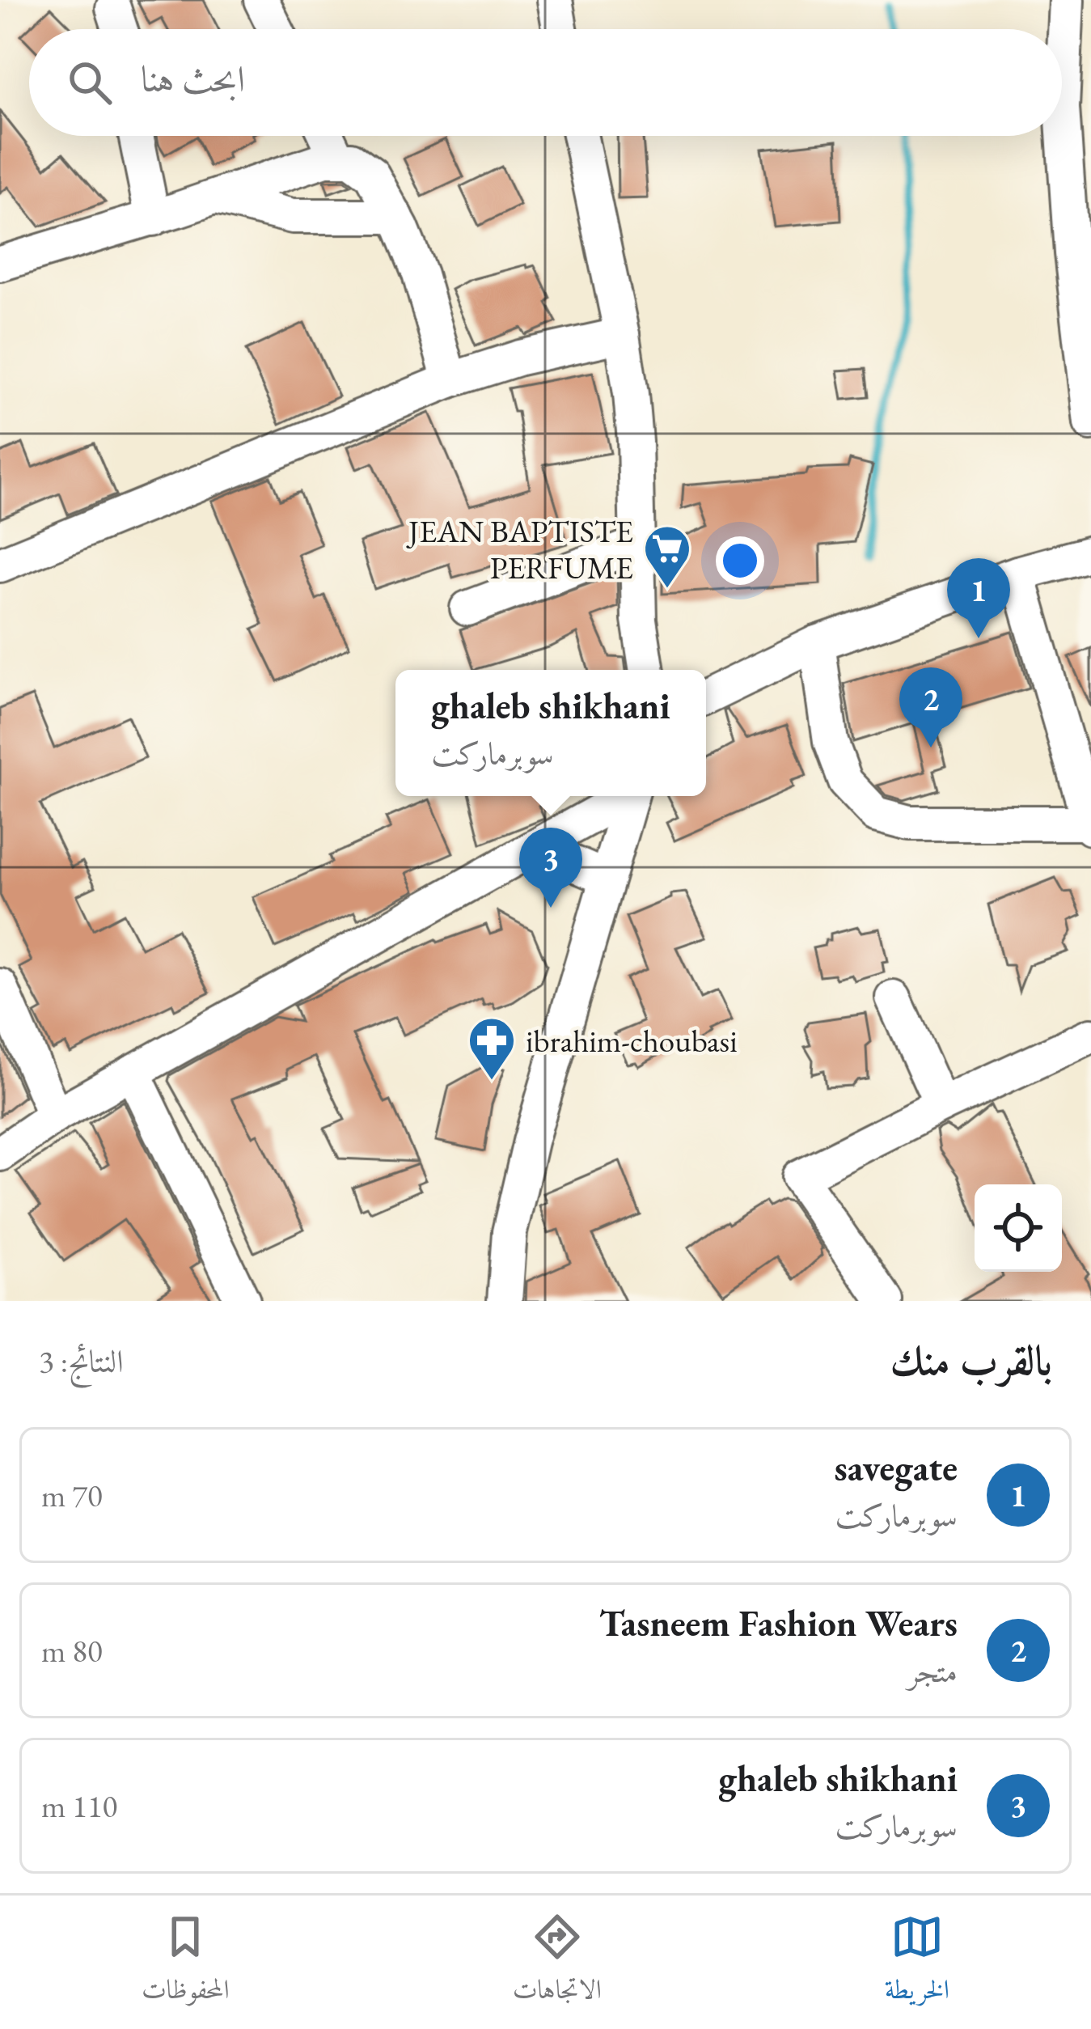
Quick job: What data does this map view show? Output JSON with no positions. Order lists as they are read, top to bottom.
{
  "places": {
    "supermarket": ["JEAN BAPTISTE PERFUME"],
    "pharmacy": ["ibrahim-choubasi"]
  },
  "page": {
    "search": "ابحث هنا",
    "pins": ["1", "2", "3"],
    "popup": ["ghaleb shikhani", "سوبرماركت"],
    "heading": ["بالقرب منك", "النتائج: 3"],
    "list": [
      {
        "mark": "1",
        "name": "savegate",
        "note": "سوبرماركت",
        "value": "70 m"
      },
      {
        "mark": "2",
        "name": "Tasneem Fashion Wears",
        "note": "متجر",
        "value": "80 m"
      },
      {
        "mark": "3",
        "name": "ghaleb shikhani",
        "note": "سوبرماركت",
        "value": "110 m"
      }
    ],
    "nav": ["الخريطة", "الاتجاهات", "المحفوظات"]
  }
}
